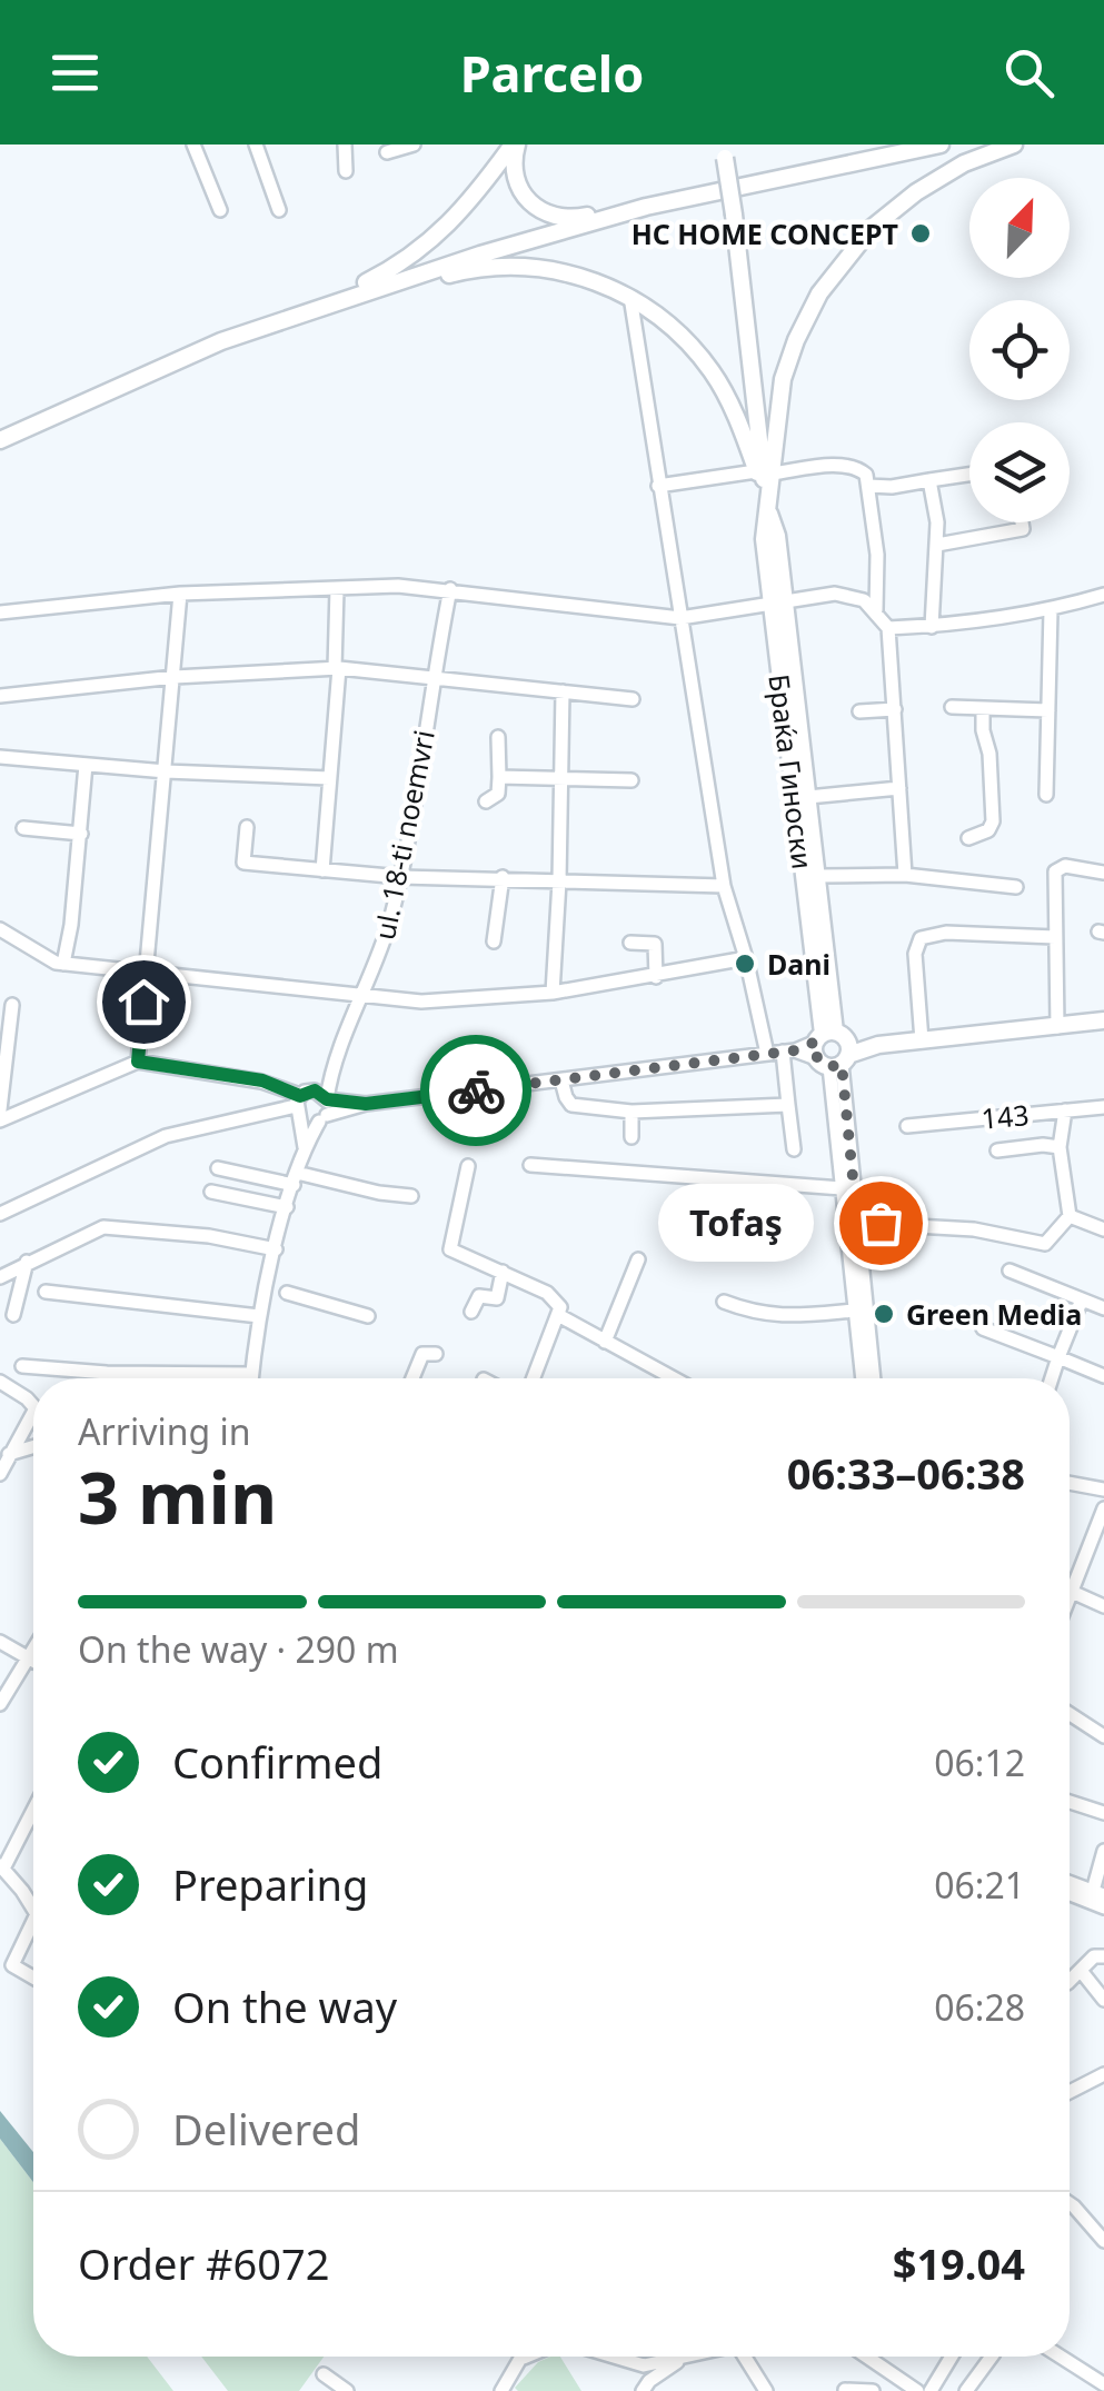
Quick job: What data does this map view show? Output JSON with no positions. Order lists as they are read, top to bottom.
{
  "streets": {
    "main road": ["Браќа Гиноски"],
    "street": ["ul. 18-ti noemvri", "143"]
  },
  "places": [
    "HC HOME CONCEPT",
    "Dani",
    "Tofaş",
    "Green Media"
  ],
  "north": "top right",
  "page": {
    "header": "Parcelo",
    "bubble": "Tofaş",
    "heading": ["3 min", "Arriving in", "06:33–06:38"],
    "panel": ["Order #6072", "$19.04"],
    "bar": "On the way · 290 m",
    "list": [
      ["Confirmed", "06:12"],
      ["Preparing", "06:21"],
      ["On the way", "06:28"],
      "Delivered"
    ]
  }
}
